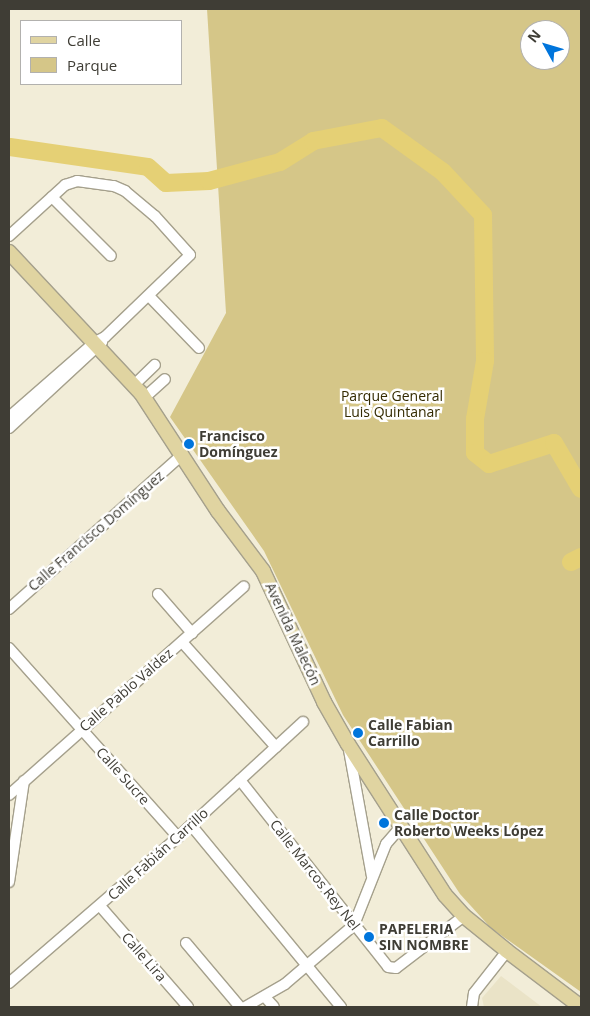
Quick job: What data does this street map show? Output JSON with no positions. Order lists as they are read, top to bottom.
{
  "streets": {
    "main road": ["Avenida Malecón"],
    "street": [
      "Calle Francisco Domínguez",
      "Calle Pablo Valdez",
      "Calle Sucre",
      "Calle Fabián Carrillo",
      "Calle Marcos Rey Nel",
      "Calle Lira"
    ]
  },
  "crossings": [
    ["Calle Francisco Domínguez", "Avenida Malecón"],
    ["Avenida Malecón", "Calle Marcos Rey Nel"],
    ["Calle Pablo Valdez", "Calle Sucre"],
    ["Calle Sucre", "Calle Fabián Carrillo"],
    ["Calle Fabián Carrillo", "Calle Marcos Rey Nel"],
    ["Calle Fabián Carrillo", "Calle Lira"]
  ],
  "parks": ["Parque General Luis Quintanar"],
  "places": [
    "Francisco Domínguez",
    "Calle Fabian Carrillo",
    "Calle Doctor Roberto Weeks López",
    "PAPELERIA SIN NOMBRE"
  ],
  "legend": ["Calle", "Parque"],
  "north": "top left"
}
